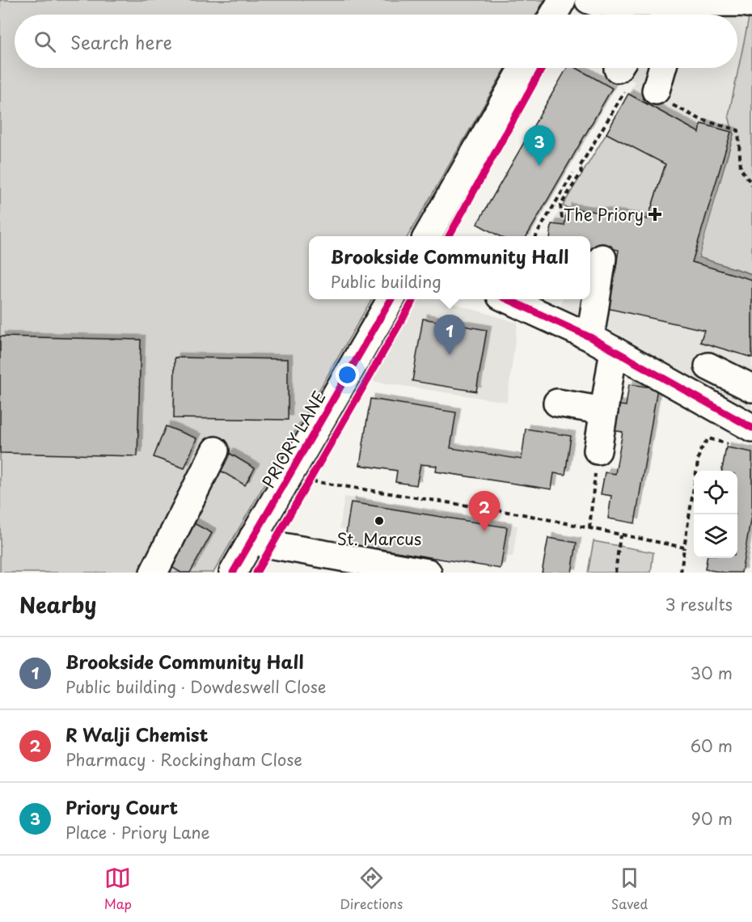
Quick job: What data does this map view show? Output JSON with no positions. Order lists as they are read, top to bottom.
{
  "streets": {
    "street": ["PRIORY LANE"]
  },
  "places": {
    "health": ["The Priory"],
    "other": ["St. Marcus"]
  },
  "page": {
    "search": "Search here",
    "pins": ["3", "1", "2"],
    "popup": ["Brookside Community Hall", "Public building"],
    "heading": ["Nearby", "3 results"],
    "list": [
      {
        "mark": "1",
        "name": "Brookside Community Hall",
        "note": "Public building · Dowdeswell Close",
        "value": "30 m"
      },
      {
        "mark": "2",
        "name": "R Walji Chemist",
        "note": "Pharmacy · Rockingham Close",
        "value": "60 m"
      },
      {
        "mark": "3",
        "name": "Priory Court",
        "note": "Place · Priory Lane",
        "value": "90 m"
      }
    ],
    "nav": ["Map", "Directions", "Saved"]
  }
}
